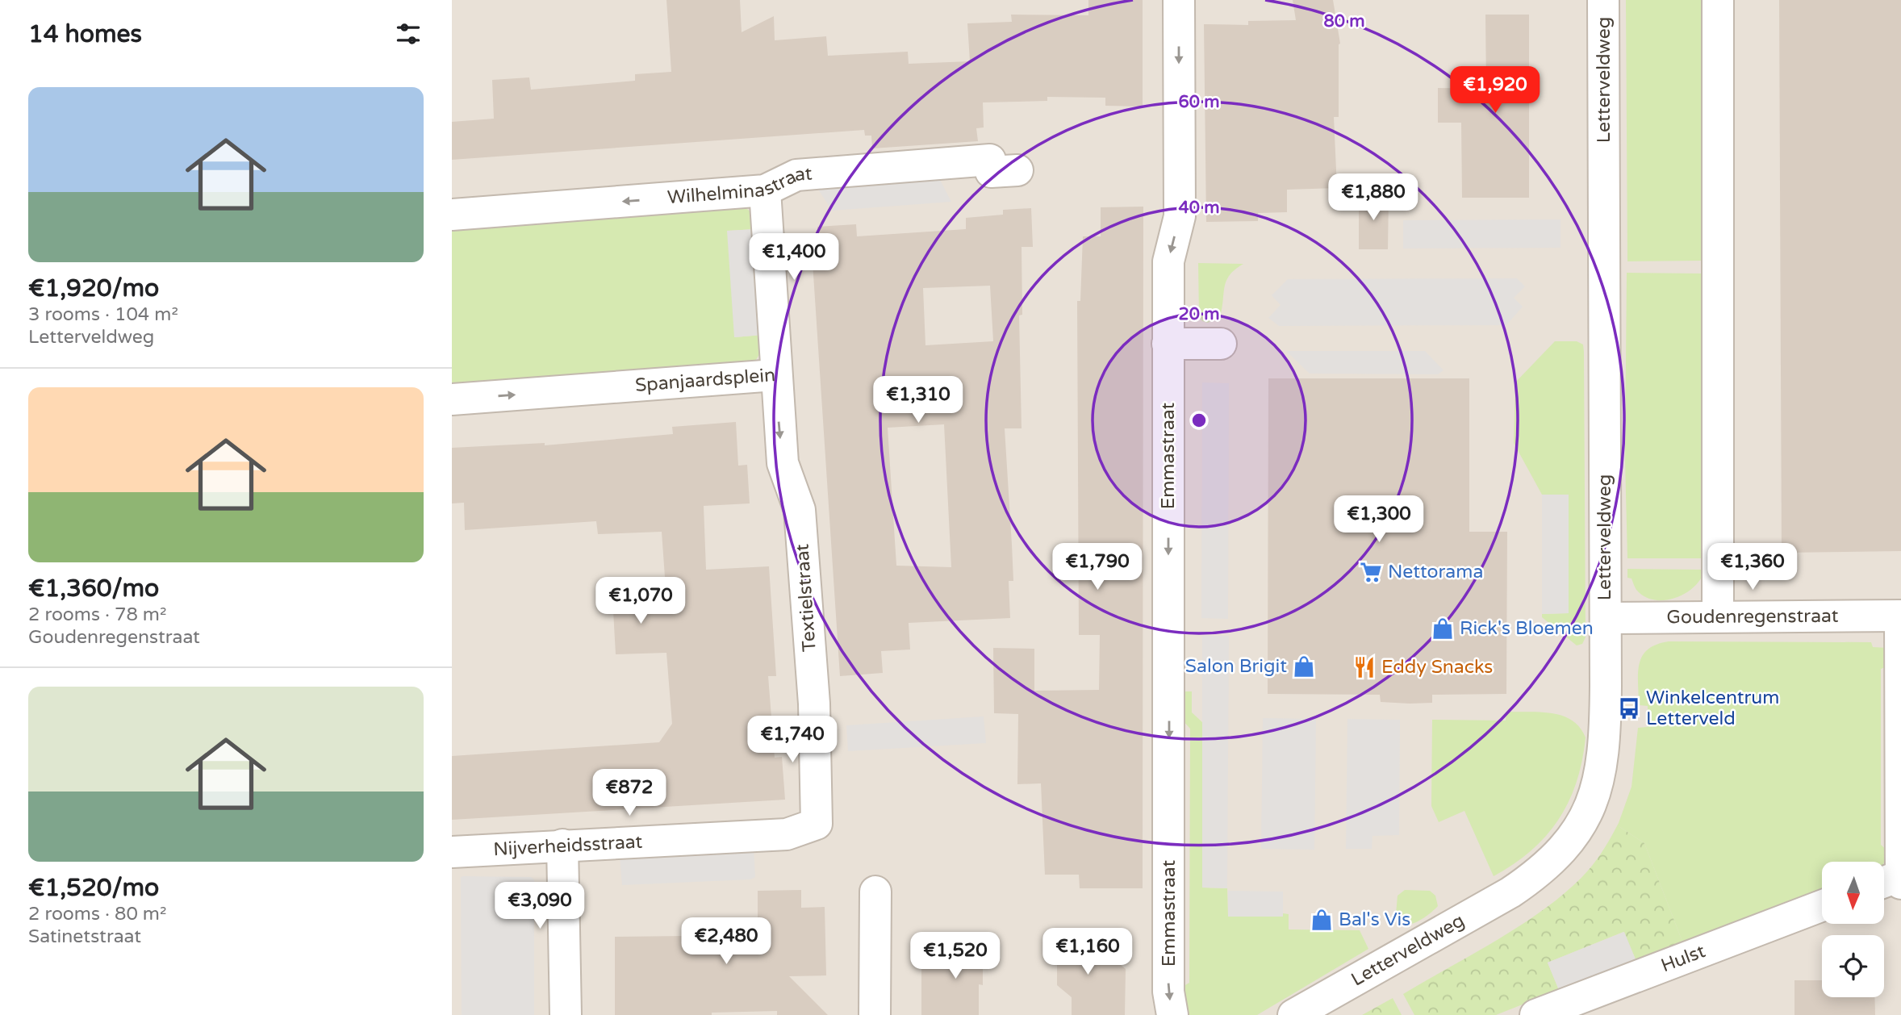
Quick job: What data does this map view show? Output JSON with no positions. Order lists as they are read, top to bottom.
{
  "streets": {
    "street": [
      "Letterveldweg",
      "Wilhelminastraat",
      "Spanjaardsplein",
      "Emmastraat",
      "Textielstraat",
      "Goudenregenstraat",
      "Nijverheidsstraat",
      "Hulst"
    ]
  },
  "crossings": [
    ["Letterveldweg", "Goudenregenstraat"],
    ["Wilhelminastraat", "Spanjaardsplein"],
    ["Spanjaardsplein", "Textielstraat"],
    ["Textielstraat", "Nijverheidsstraat"]
  ],
  "one_way": [
    "Wilhelminastraat",
    "Spanjaardsplein",
    "Emmastraat",
    "Textielstraat"
  ],
  "places": {
    "supermarket": ["Nettorama"],
    "shop": ["Rick's Bloemen", "Salon Brigit", "Bal's Vis"],
    "restaurant": ["Eddy Snacks"],
    "bus stop": ["Winkelcentrum Letterveld"]
  },
  "north": "bottom",
  "page": {
    "heading": "14 homes",
    "price": [
      "€1,920",
      "€1,880",
      "€1,400",
      "€1,310",
      "€1,300",
      "€1,790",
      "€1,360",
      "€1,070",
      "€1,740",
      "€872",
      "€3,090",
      "€2,480",
      "€1,160",
      "€1,520"
    ],
    "list": [
      {
        "name": "€1,920/mo",
        "note": "3 rooms · 104 m² · Letterveldweg"
      },
      {
        "name": "€1,360/mo",
        "note": "2 rooms · 78 m² · Goudenregenstraat"
      },
      {
        "name": "€1,520/mo",
        "note": "2 rooms · 80 m² · Satinetstraat"
      }
    ]
  },
  "rings": [
    "80 m",
    "60 m",
    "40 m",
    "20 m"
  ]
}
